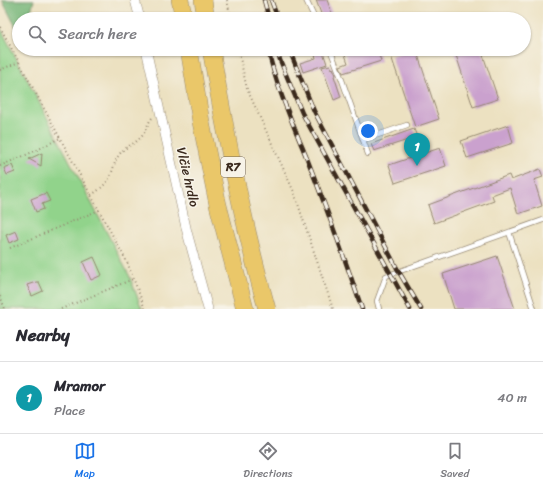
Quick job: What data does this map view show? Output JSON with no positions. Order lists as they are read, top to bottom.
{
  "streets": {
    "highway": ["R7"],
    "street": ["Vlčie hrdlo"]
  },
  "page": {
    "search": "Search here",
    "pins": "1",
    "heading": "Nearby",
    "list": [
      {
        "mark": "1",
        "name": "Mramor",
        "note": "Place",
        "value": "40 m"
      }
    ],
    "nav": ["Map", "Directions", "Saved"]
  }
}
